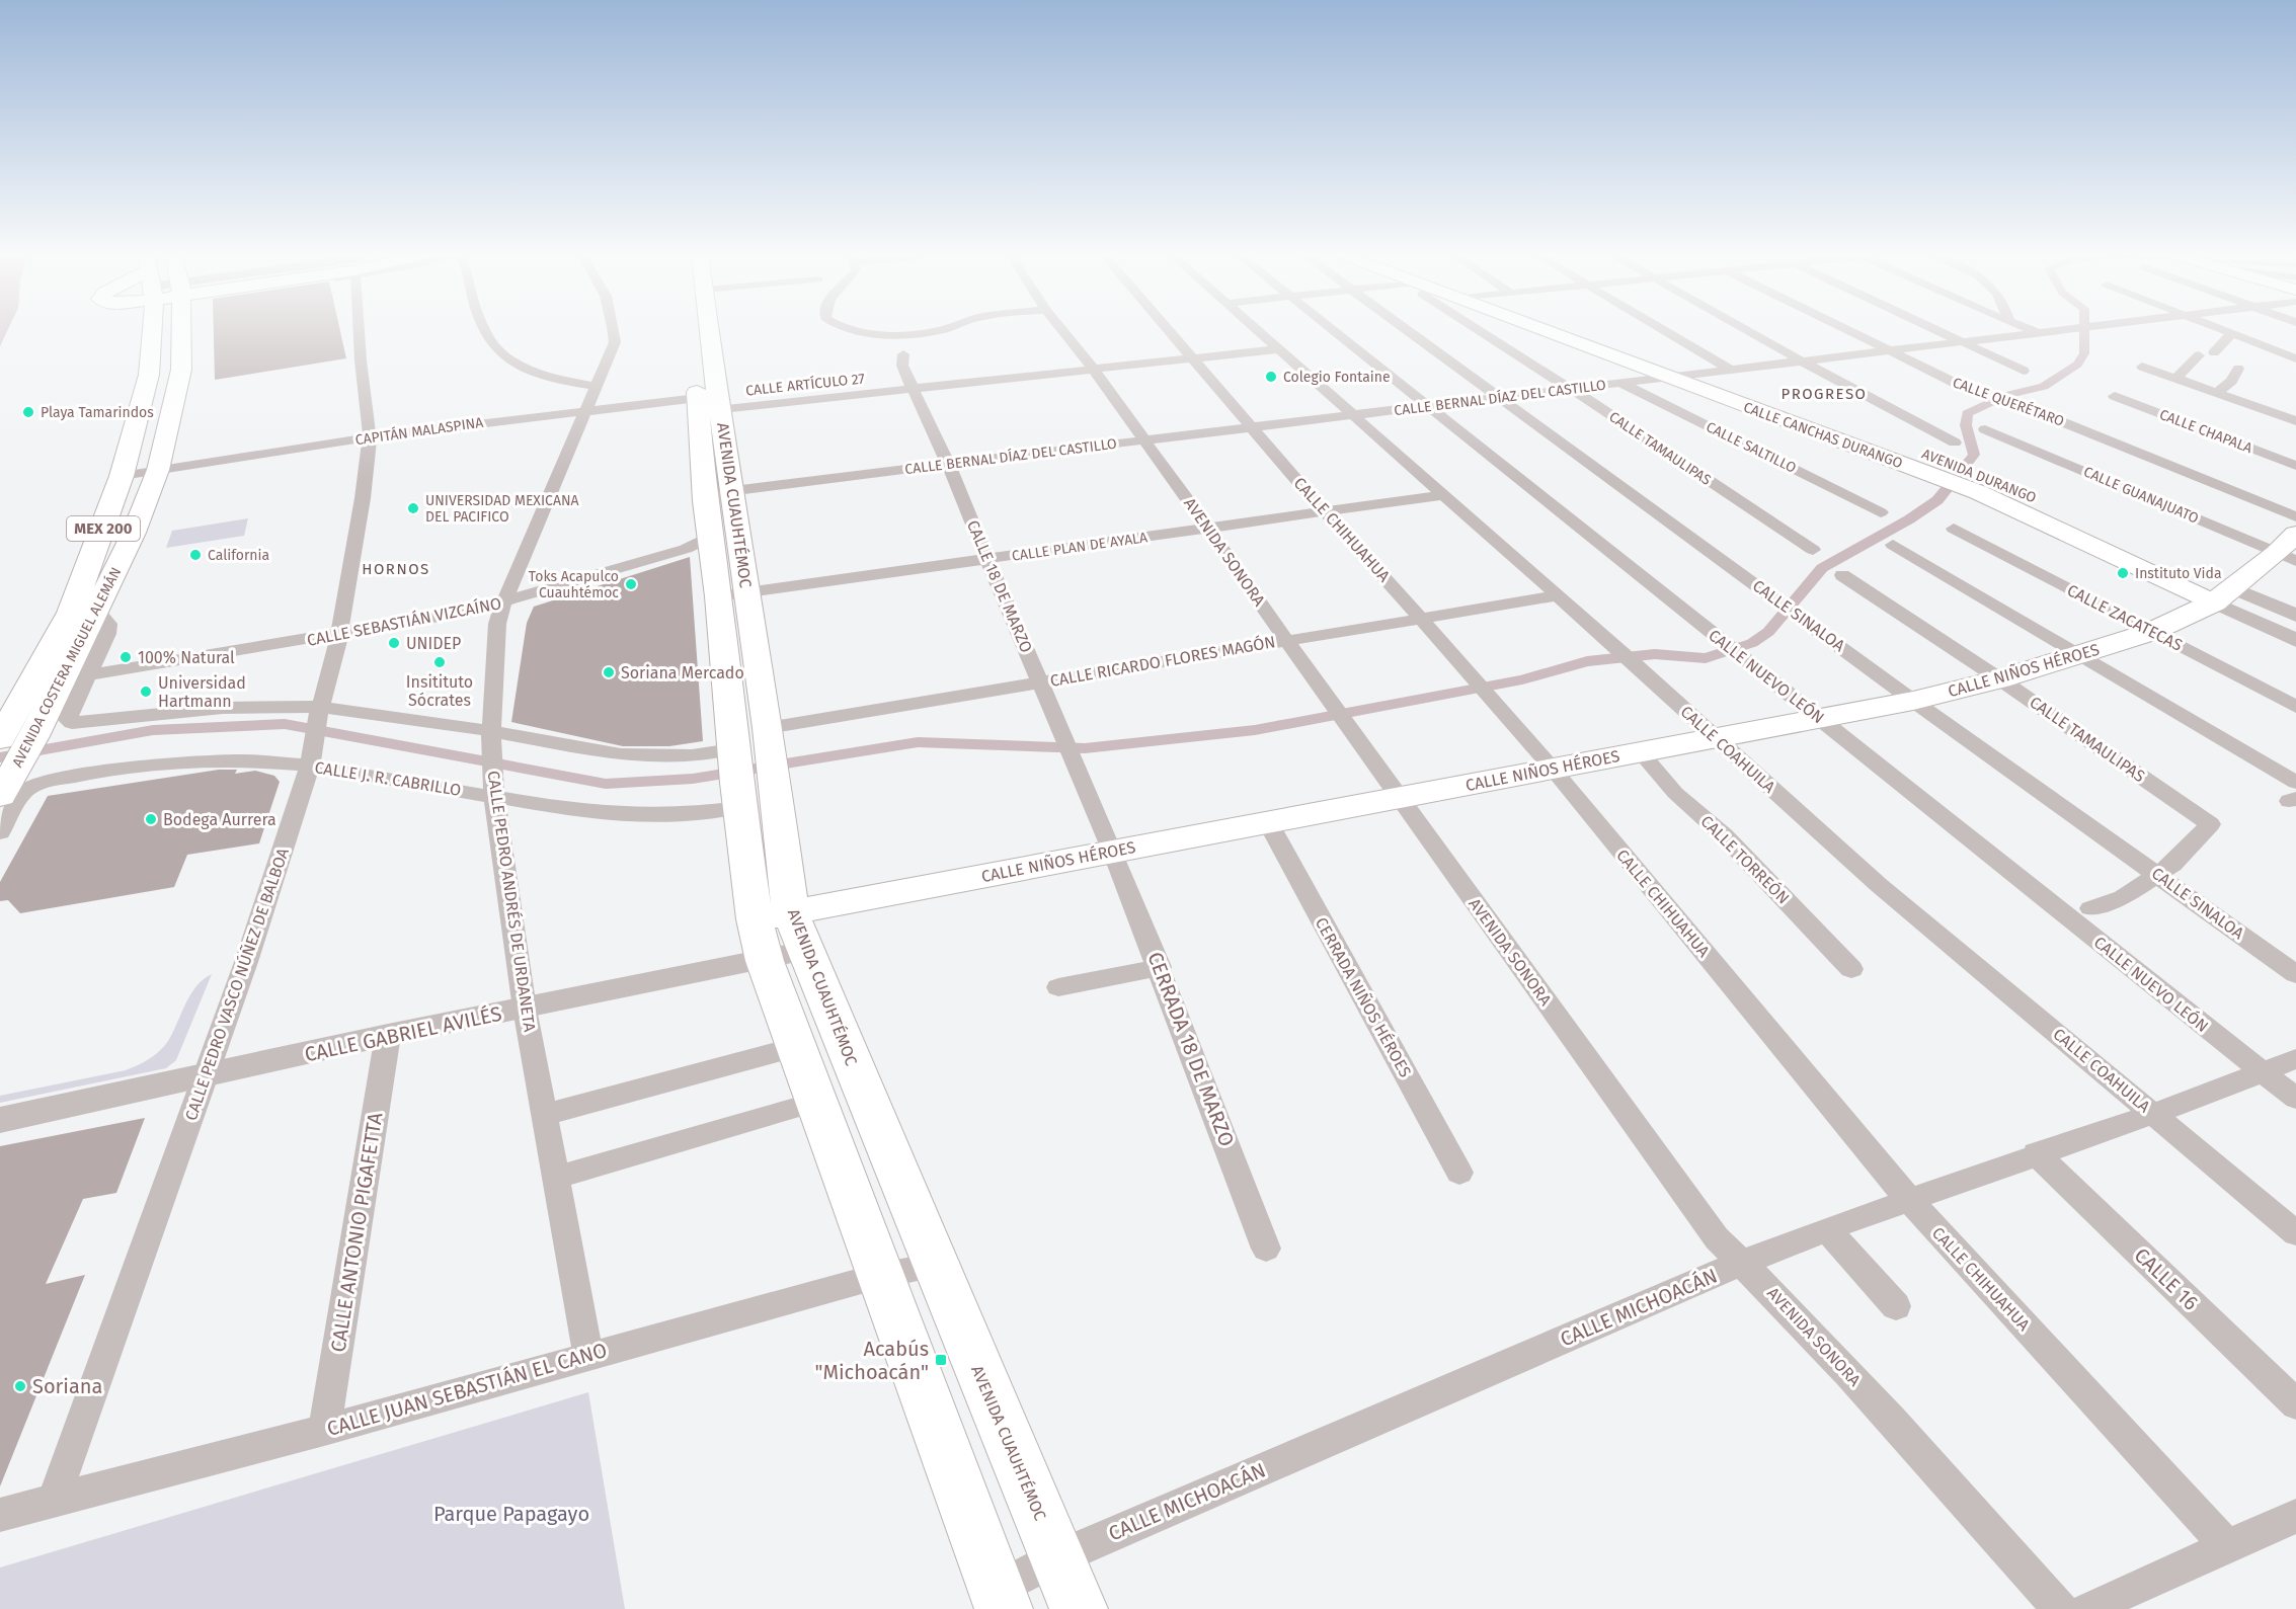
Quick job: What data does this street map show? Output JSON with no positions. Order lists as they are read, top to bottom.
{
  "streets": {
    "main road": [
      "CALLE CANCHAS DURANGO",
      "AVENIDA DURANGO",
      "AVENIDA CUAUHTÉMOC",
      "MEX 200",
      "AVENIDA COSTERA MIGUEL ALEMÁN",
      "CALLE NIÑOS HÉROES"
    ],
    "street": [
      "CALLE ARTÍCULO 27",
      "CALLE BERNAL DÍAZ DEL CASTILLO",
      "CALLE QUERÉTARO",
      "CAPITÁN MALASPINA",
      "CALLE CHAPALA",
      "CALLE SALTILLO",
      "CALLE TAMAULIPAS",
      "CALLE GUANAJUATO",
      "CALLE CHIHUAHUA",
      "CALLE PLAN DE AYALA",
      "AVENIDA SONORA",
      "CALLE 18 DE MARZO",
      "CALLE SINALOA",
      "CALLE ZACATECAS",
      "CALLE SEBASTIÁN VIZCAÍNO",
      "CALLE RICARDO FLORES MAGÓN",
      "CALLE NUEVO LEÓN",
      "CALLE COAHUILA",
      "CALLE J. R. CABRILLO",
      "CALLE TORREÓN",
      "CALLE PEDRO ANDRÉS DE URDANETA",
      "CALLE PEDRO VASCO NÚÑEZ DE BALBOA",
      "CERRADA NIÑOS HÉROES",
      "CALLE GABRIEL AVILÉS",
      "CERRADA 18 DE MARZO",
      "CALLE ANTONIO PIGAFETTA",
      "CALLE 16",
      "CALLE MICHOACÁN",
      "CALLE JUAN SEBASTIÁN EL CANO"
    ]
  },
  "crossings": [
    ["CALLE ARTÍCULO 27", "CAPITÁN MALASPINA"],
    ["CALLE ARTÍCULO 27", "AVENIDA CUAUHTÉMOC"],
    ["CALLE ARTÍCULO 27", "CALLE CHIHUAHUA"],
    ["CALLE ARTÍCULO 27", "AVENIDA SONORA"],
    ["CALLE ARTÍCULO 27", "CALLE 18 DE MARZO"],
    ["CALLE ARTÍCULO 27", "CALLE COAHUILA"],
    ["CALLE BERNAL DÍAZ DEL CASTILLO", "CALLE QUERÉTARO"],
    ["CALLE BERNAL DÍAZ DEL CASTILLO", "CALLE CANCHAS DURANGO"],
    ["CALLE BERNAL DÍAZ DEL CASTILLO", "CALLE SALTILLO"],
    ["CALLE BERNAL DÍAZ DEL CASTILLO", "CALLE TAMAULIPAS"],
    ["CALLE BERNAL DÍAZ DEL CASTILLO", "AVENIDA DURANGO"],
    ["CALLE BERNAL DÍAZ DEL CASTILLO", "AVENIDA CUAUHTÉMOC"],
    ["CALLE BERNAL DÍAZ DEL CASTILLO", "CALLE CHIHUAHUA"],
    ["CALLE BERNAL DÍAZ DEL CASTILLO", "AVENIDA SONORA"],
    ["CALLE BERNAL DÍAZ DEL CASTILLO", "CALLE 18 DE MARZO"],
    ["CALLE BERNAL DÍAZ DEL CASTILLO", "CALLE SINALOA"],
    ["CALLE BERNAL DÍAZ DEL CASTILLO", "CALLE NUEVO LEÓN"],
    ["CALLE BERNAL DÍAZ DEL CASTILLO", "CALLE COAHUILA"],
    ["CAPITÁN MALASPINA", "AVENIDA CUAUHTÉMOC"],
    ["CAPITÁN MALASPINA", "AVENIDA COSTERA MIGUEL ALEMÁN"],
    ["CAPITÁN MALASPINA", "CALLE PEDRO ANDRÉS DE URDANETA"],
    ["CAPITÁN MALASPINA", "CALLE PEDRO VASCO NÚÑEZ DE BALBOA"],
    ["CALLE CANCHAS DURANGO", "AVENIDA DURANGO"],
    ["CALLE TAMAULIPAS", "CALLE SINALOA"],
    ["CALLE TAMAULIPAS", "CALLE NIÑOS HÉROES"],
    ["CALLE GUANAJUATO", "CALLE NIÑOS HÉROES"],
    ["AVENIDA CUAUHTÉMOC", "CALLE PLAN DE AYALA"],
    ["AVENIDA CUAUHTÉMOC", "CALLE SEBASTIÁN VIZCAÍNO"],
    ["AVENIDA CUAUHTÉMOC", "CALLE RICARDO FLORES MAGÓN"],
    ["AVENIDA CUAUHTÉMOC", "CALLE NIÑOS HÉROES"],
    ["AVENIDA CUAUHTÉMOC", "CALLE J. R. CABRILLO"],
    ["AVENIDA CUAUHTÉMOC", "CALLE GABRIEL AVILÉS"],
    ["AVENIDA CUAUHTÉMOC", "CALLE MICHOACÁN"],
    ["AVENIDA CUAUHTÉMOC", "CALLE JUAN SEBASTIÁN EL CANO"],
    ["CALLE CHIHUAHUA", "CALLE PLAN DE AYALA"],
    ["CALLE CHIHUAHUA", "CALLE RICARDO FLORES MAGÓN"],
    ["CALLE CHIHUAHUA", "CALLE NIÑOS HÉROES"],
    ["CALLE CHIHUAHUA", "CALLE MICHOACÁN"],
    ["CALLE PLAN DE AYALA", "AVENIDA SONORA"],
    ["CALLE PLAN DE AYALA", "CALLE 18 DE MARZO"],
    ["CALLE PLAN DE AYALA", "CALLE COAHUILA"],
    ["AVENIDA SONORA", "CALLE RICARDO FLORES MAGÓN"],
    ["AVENIDA SONORA", "CALLE NIÑOS HÉROES"],
    ["AVENIDA SONORA", "CALLE MICHOACÁN"],
    ["CALLE 18 DE MARZO", "CALLE RICARDO FLORES MAGÓN"],
    ["CALLE 18 DE MARZO", "CALLE NIÑOS HÉROES"],
    ["CALLE 18 DE MARZO", "CERRADA 18 DE MARZO"],
    ["CALLE SINALOA", "CALLE NIÑOS HÉROES"],
    ["CALLE ZACATECAS", "CALLE NIÑOS HÉROES"],
    ["CALLE SEBASTIÁN VIZCAÍNO", "CALLE PEDRO ANDRÉS DE URDANETA"],
    ["CALLE SEBASTIÁN VIZCAÍNO", "CALLE PEDRO VASCO NÚÑEZ DE BALBOA"],
    ["CALLE RICARDO FLORES MAGÓN", "CALLE COAHUILA"],
    ["CALLE RICARDO FLORES MAGÓN", "CALLE J. R. CABRILLO"],
    ["AVENIDA COSTERA MIGUEL ALEMÁN", "CALLE J. R. CABRILLO"],
    ["CALLE NIÑOS HÉROES", "CALLE NUEVO LEÓN"],
    ["CALLE NIÑOS HÉROES", "CALLE COAHUILA"],
    ["CALLE NIÑOS HÉROES", "CALLE TORREÓN"],
    ["CALLE NIÑOS HÉROES", "CERRADA NIÑOS HÉROES"],
    ["CALLE NIÑOS HÉROES", "CALLE GABRIEL AVILÉS"],
    ["CALLE NIÑOS HÉROES", "CERRADA 18 DE MARZO"],
    ["CALLE NUEVO LEÓN", "CALLE MICHOACÁN"],
    ["CALLE COAHUILA", "CALLE MICHOACÁN"],
    ["CALLE J. R. CABRILLO", "CALLE PEDRO ANDRÉS DE URDANETA"],
    ["CALLE J. R. CABRILLO", "CALLE PEDRO VASCO NÚÑEZ DE BALBOA"],
    ["CALLE PEDRO ANDRÉS DE URDANETA", "CALLE GABRIEL AVILÉS"],
    ["CALLE PEDRO ANDRÉS DE URDANETA", "CALLE JUAN SEBASTIÁN EL CANO"],
    ["CALLE PEDRO VASCO NÚÑEZ DE BALBOA", "CALLE GABRIEL AVILÉS"],
    ["CALLE PEDRO VASCO NÚÑEZ DE BALBOA", "CALLE JUAN SEBASTIÁN EL CANO"],
    ["CALLE GABRIEL AVILÉS", "CALLE ANTONIO PIGAFETTA"],
    ["CALLE ANTONIO PIGAFETTA", "CALLE JUAN SEBASTIÁN EL CANO"],
    ["CALLE 16", "CALLE MICHOACÁN"]
  ],
  "districts": ["PROGRESO", "HORNOS"],
  "parks": ["Parque Papagayo"],
  "places": {
    "other": [
      "Colegio Fontaine",
      "Playa Tamarindos",
      "UNIVERSIDAD MEXICANA DEL PACIFICO",
      "California",
      "Instituto Vida",
      "Toks Acapulco Cuauhtémoc",
      "UNIDEP",
      "100% Natural",
      "Insitituto Sócrates",
      "Soriana Mercado",
      "Universidad Hartmann",
      "Bodega Aurrera",
      "Soriana"
    ],
    "transit": ["Acabús \"Michoacán\""]
  }
}
